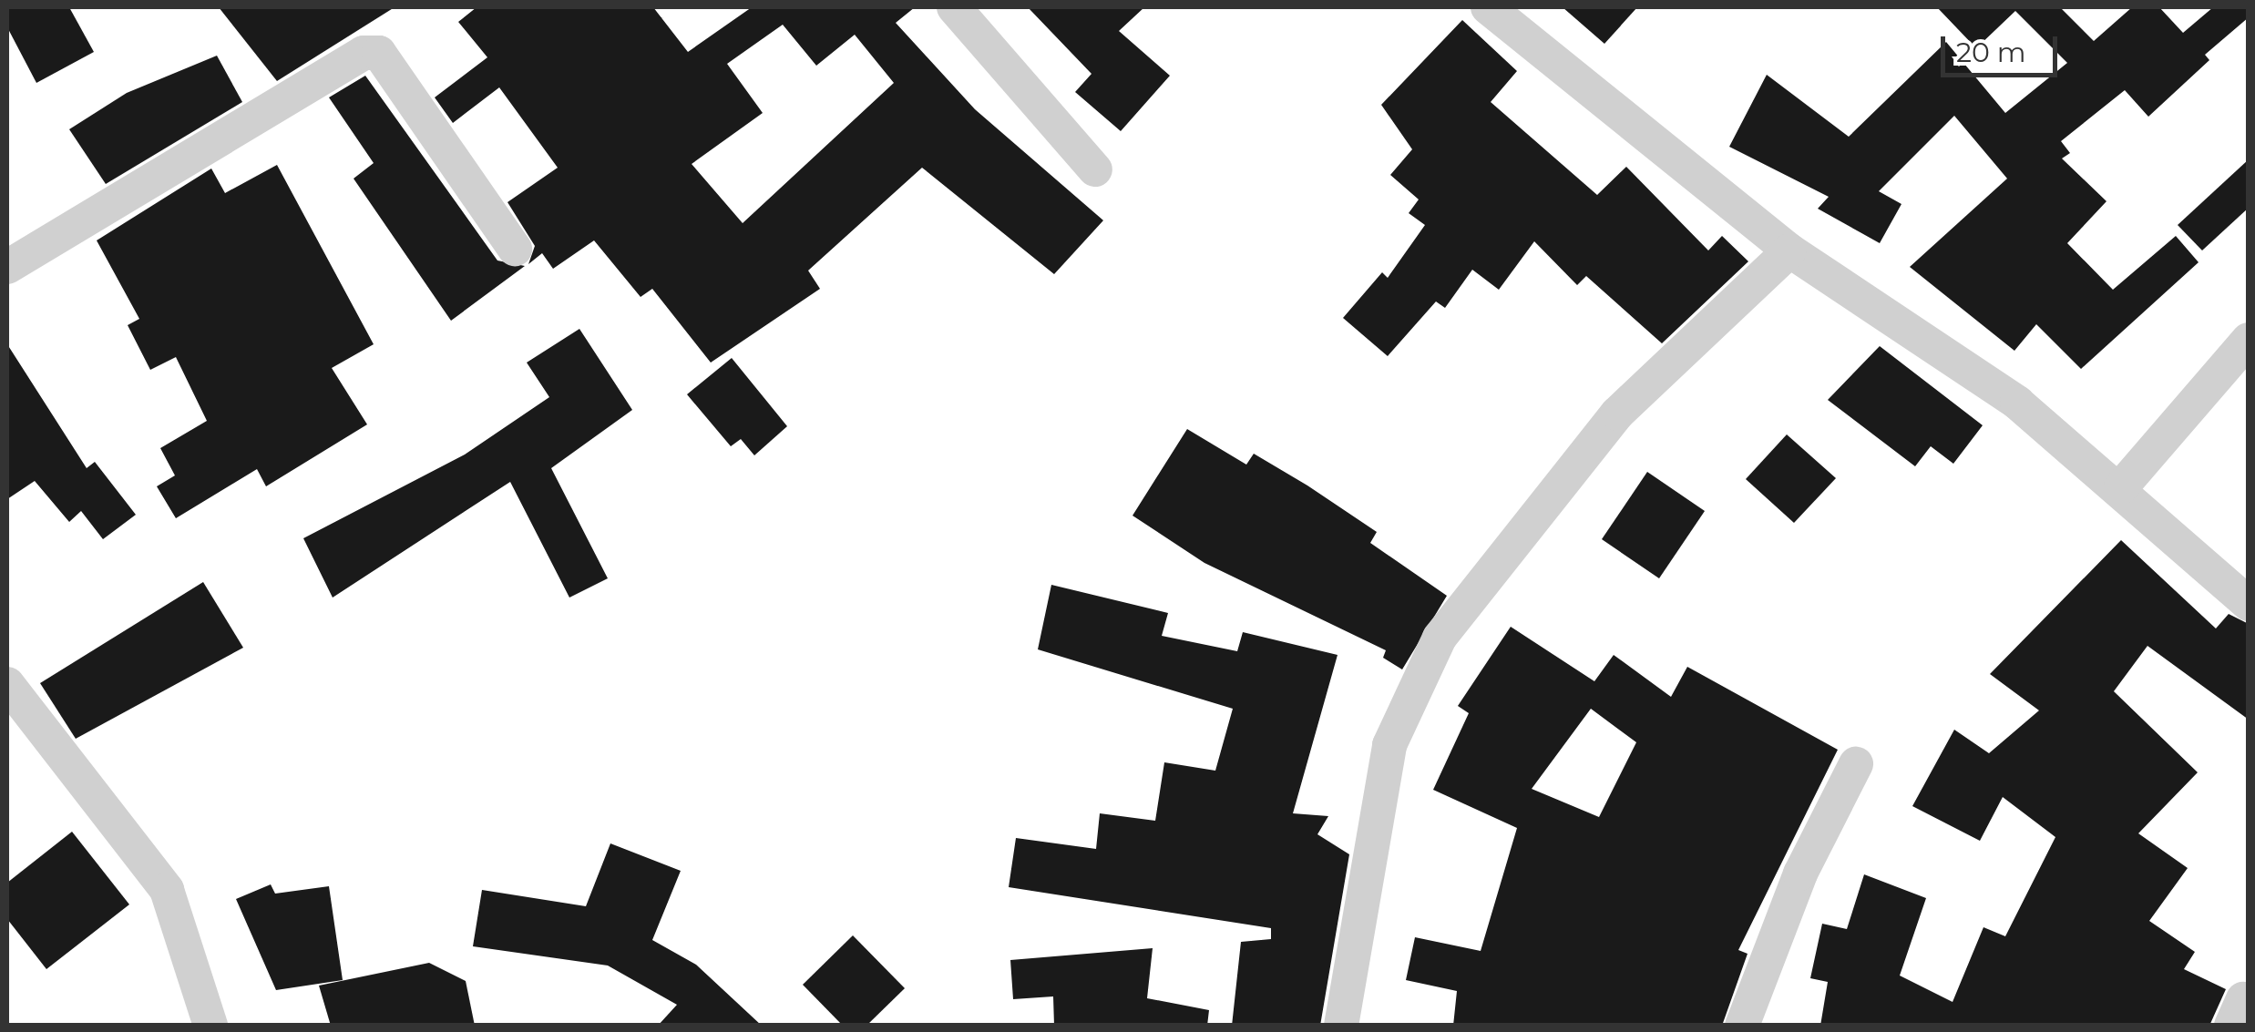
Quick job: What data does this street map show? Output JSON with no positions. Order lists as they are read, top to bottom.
{
  "scale_bar": "20 m"
}
